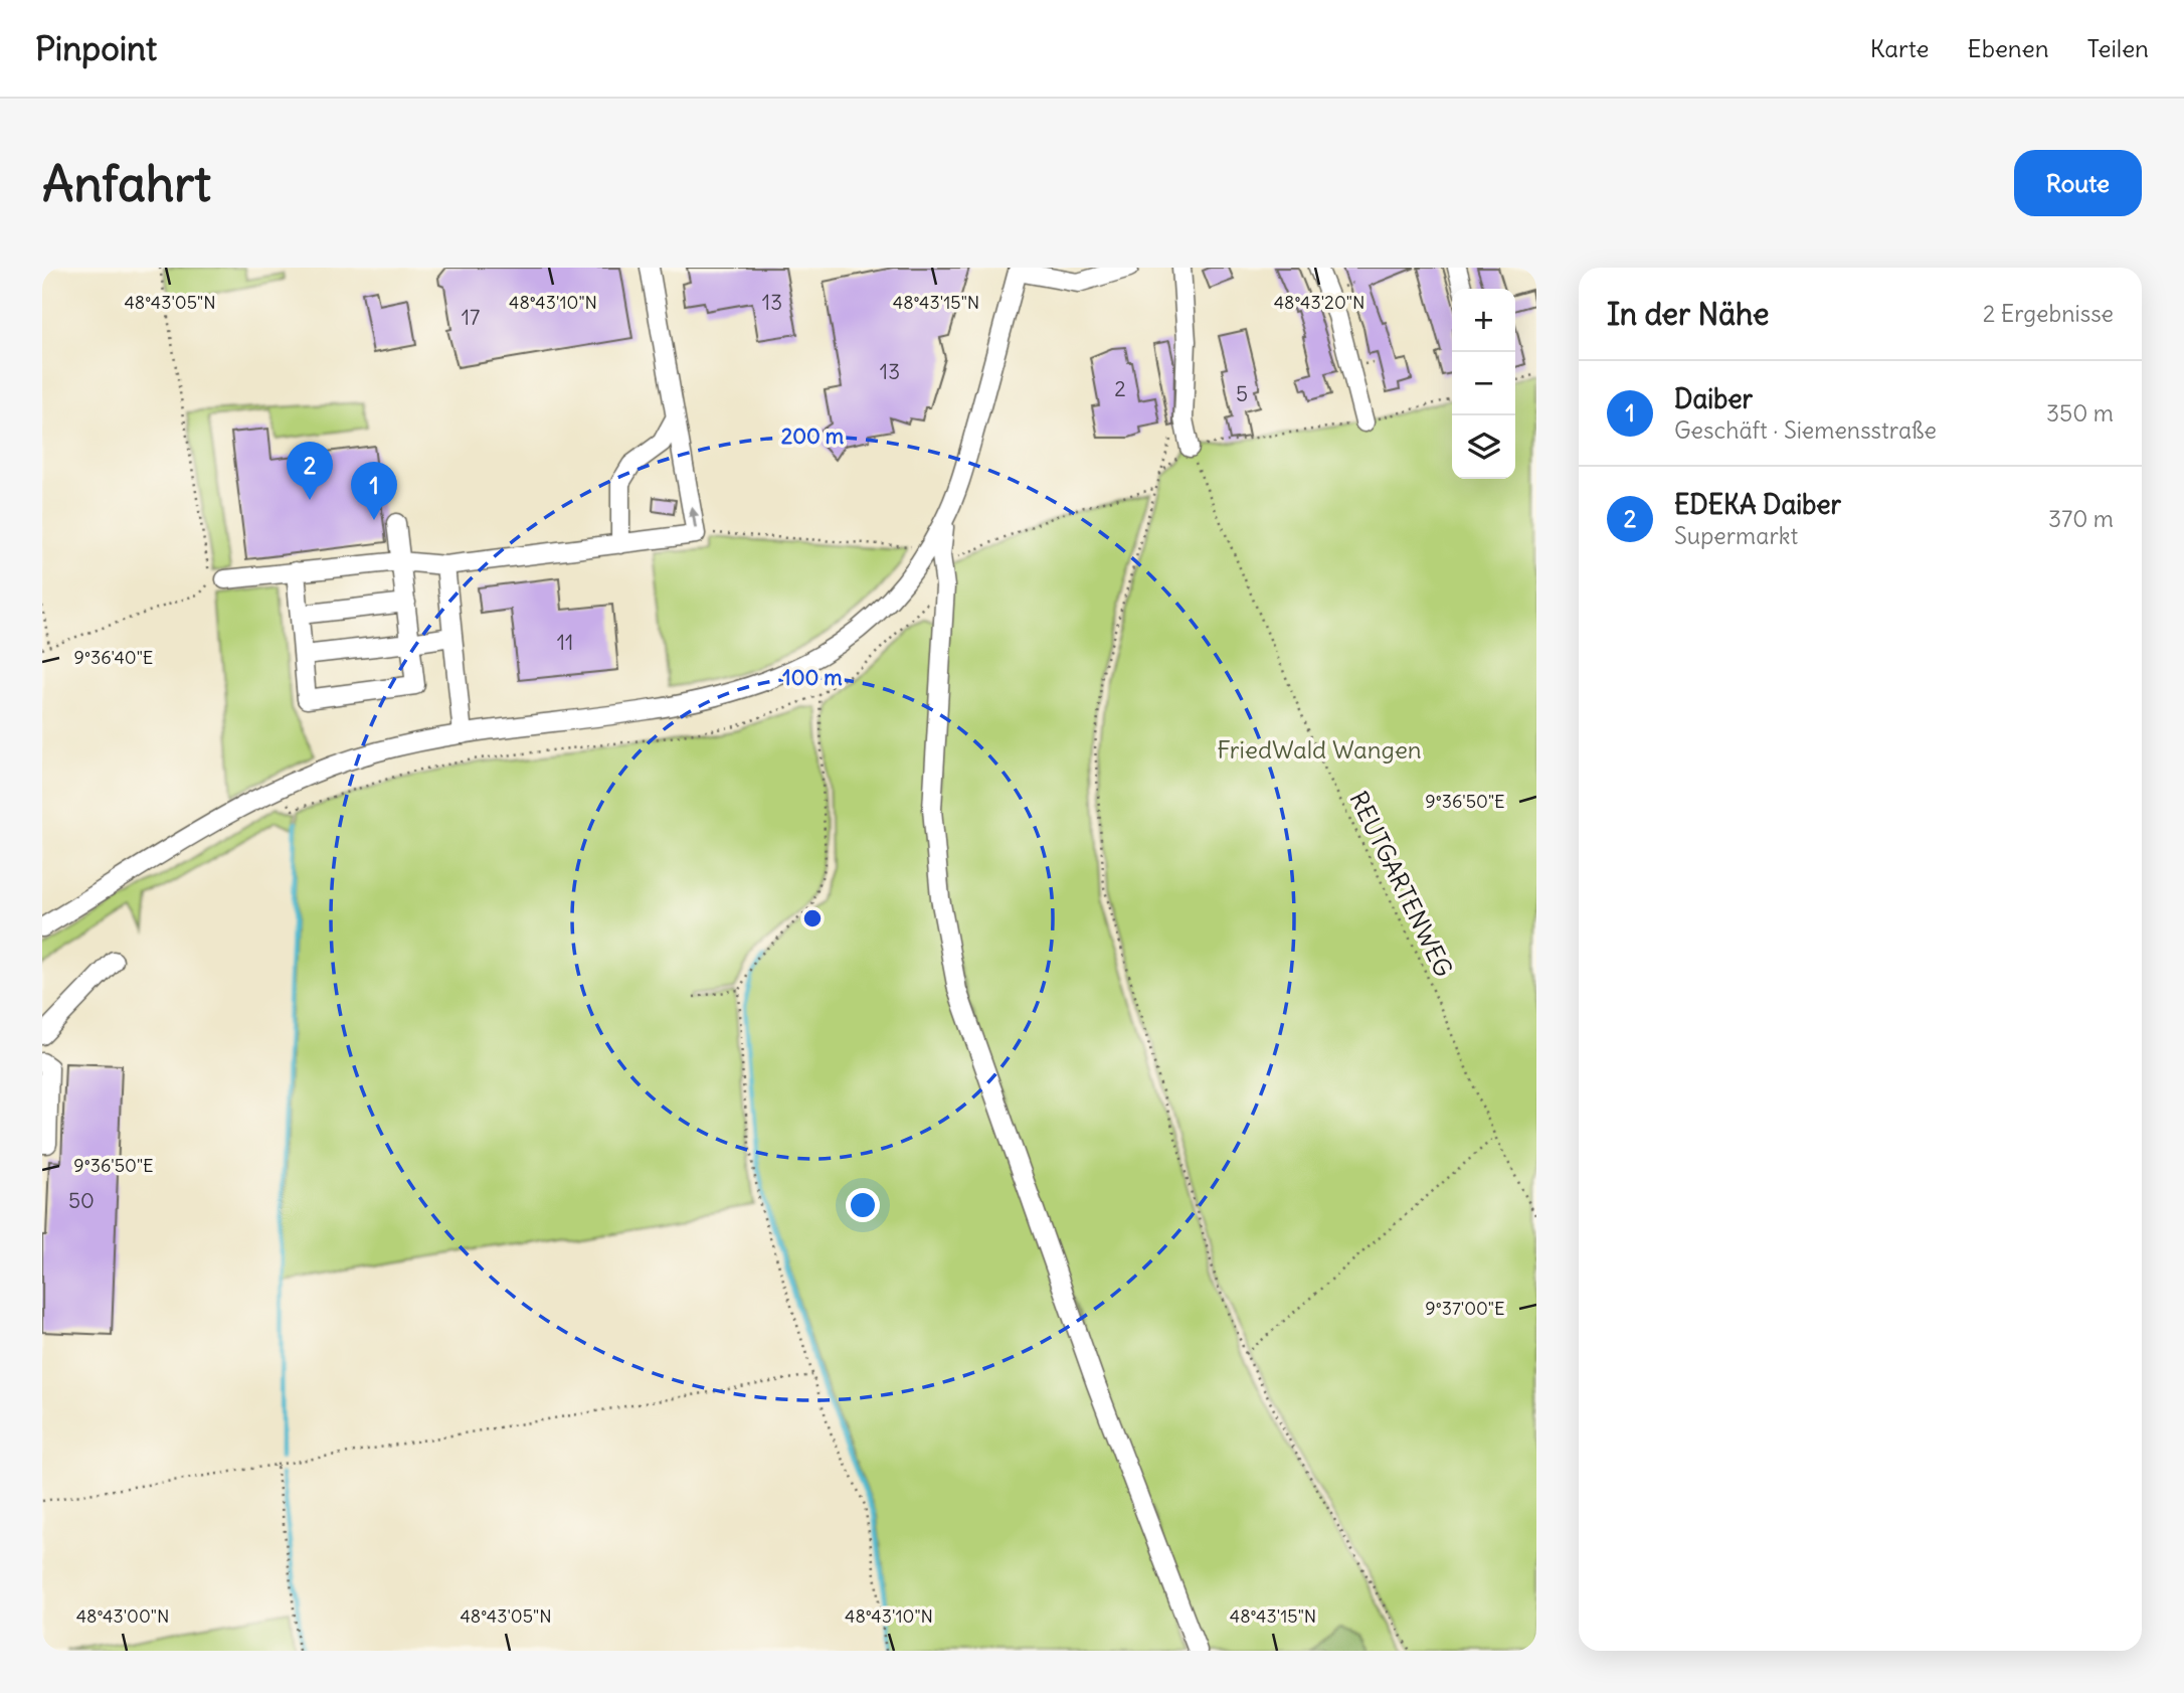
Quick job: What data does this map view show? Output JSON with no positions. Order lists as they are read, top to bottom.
{
  "streets": {
    "path": ["REUTGARTENWEG"]
  },
  "parks": ["FriedWald Wangen"],
  "house_numbers": [
    "13",
    "17",
    "13",
    "2",
    "5",
    "11",
    "50"
  ],
  "page": {
    "header": "Pinpoint",
    "nav": ["Karte", "Ebenen", "Teilen"],
    "buttons": "Route",
    "title": "Anfahrt",
    "heading": ["In der Nähe", "2 Ergebnisse"],
    "map_buttons": ["+", "−"],
    "list": [
      {
        "mark": "1",
        "name": "Daiber",
        "note": "Geschäft · Siemensstraße",
        "value": "350 m"
      },
      {
        "mark": "2",
        "name": "EDEKA Daiber",
        "note": "Supermarkt",
        "value": "370 m"
      }
    ],
    "pins": ["2", "1"]
  },
  "coordinates": [
    "48°43'20\"N",
    "48°43'05\"N",
    "48°43'10\"N",
    "48°43'15\"N",
    "9°36'40\"E",
    "9°36'50\"E",
    "9°37'00\"E",
    "48°43'00\"N"
  ],
  "rings": ["200 m", "100 m"]
}
